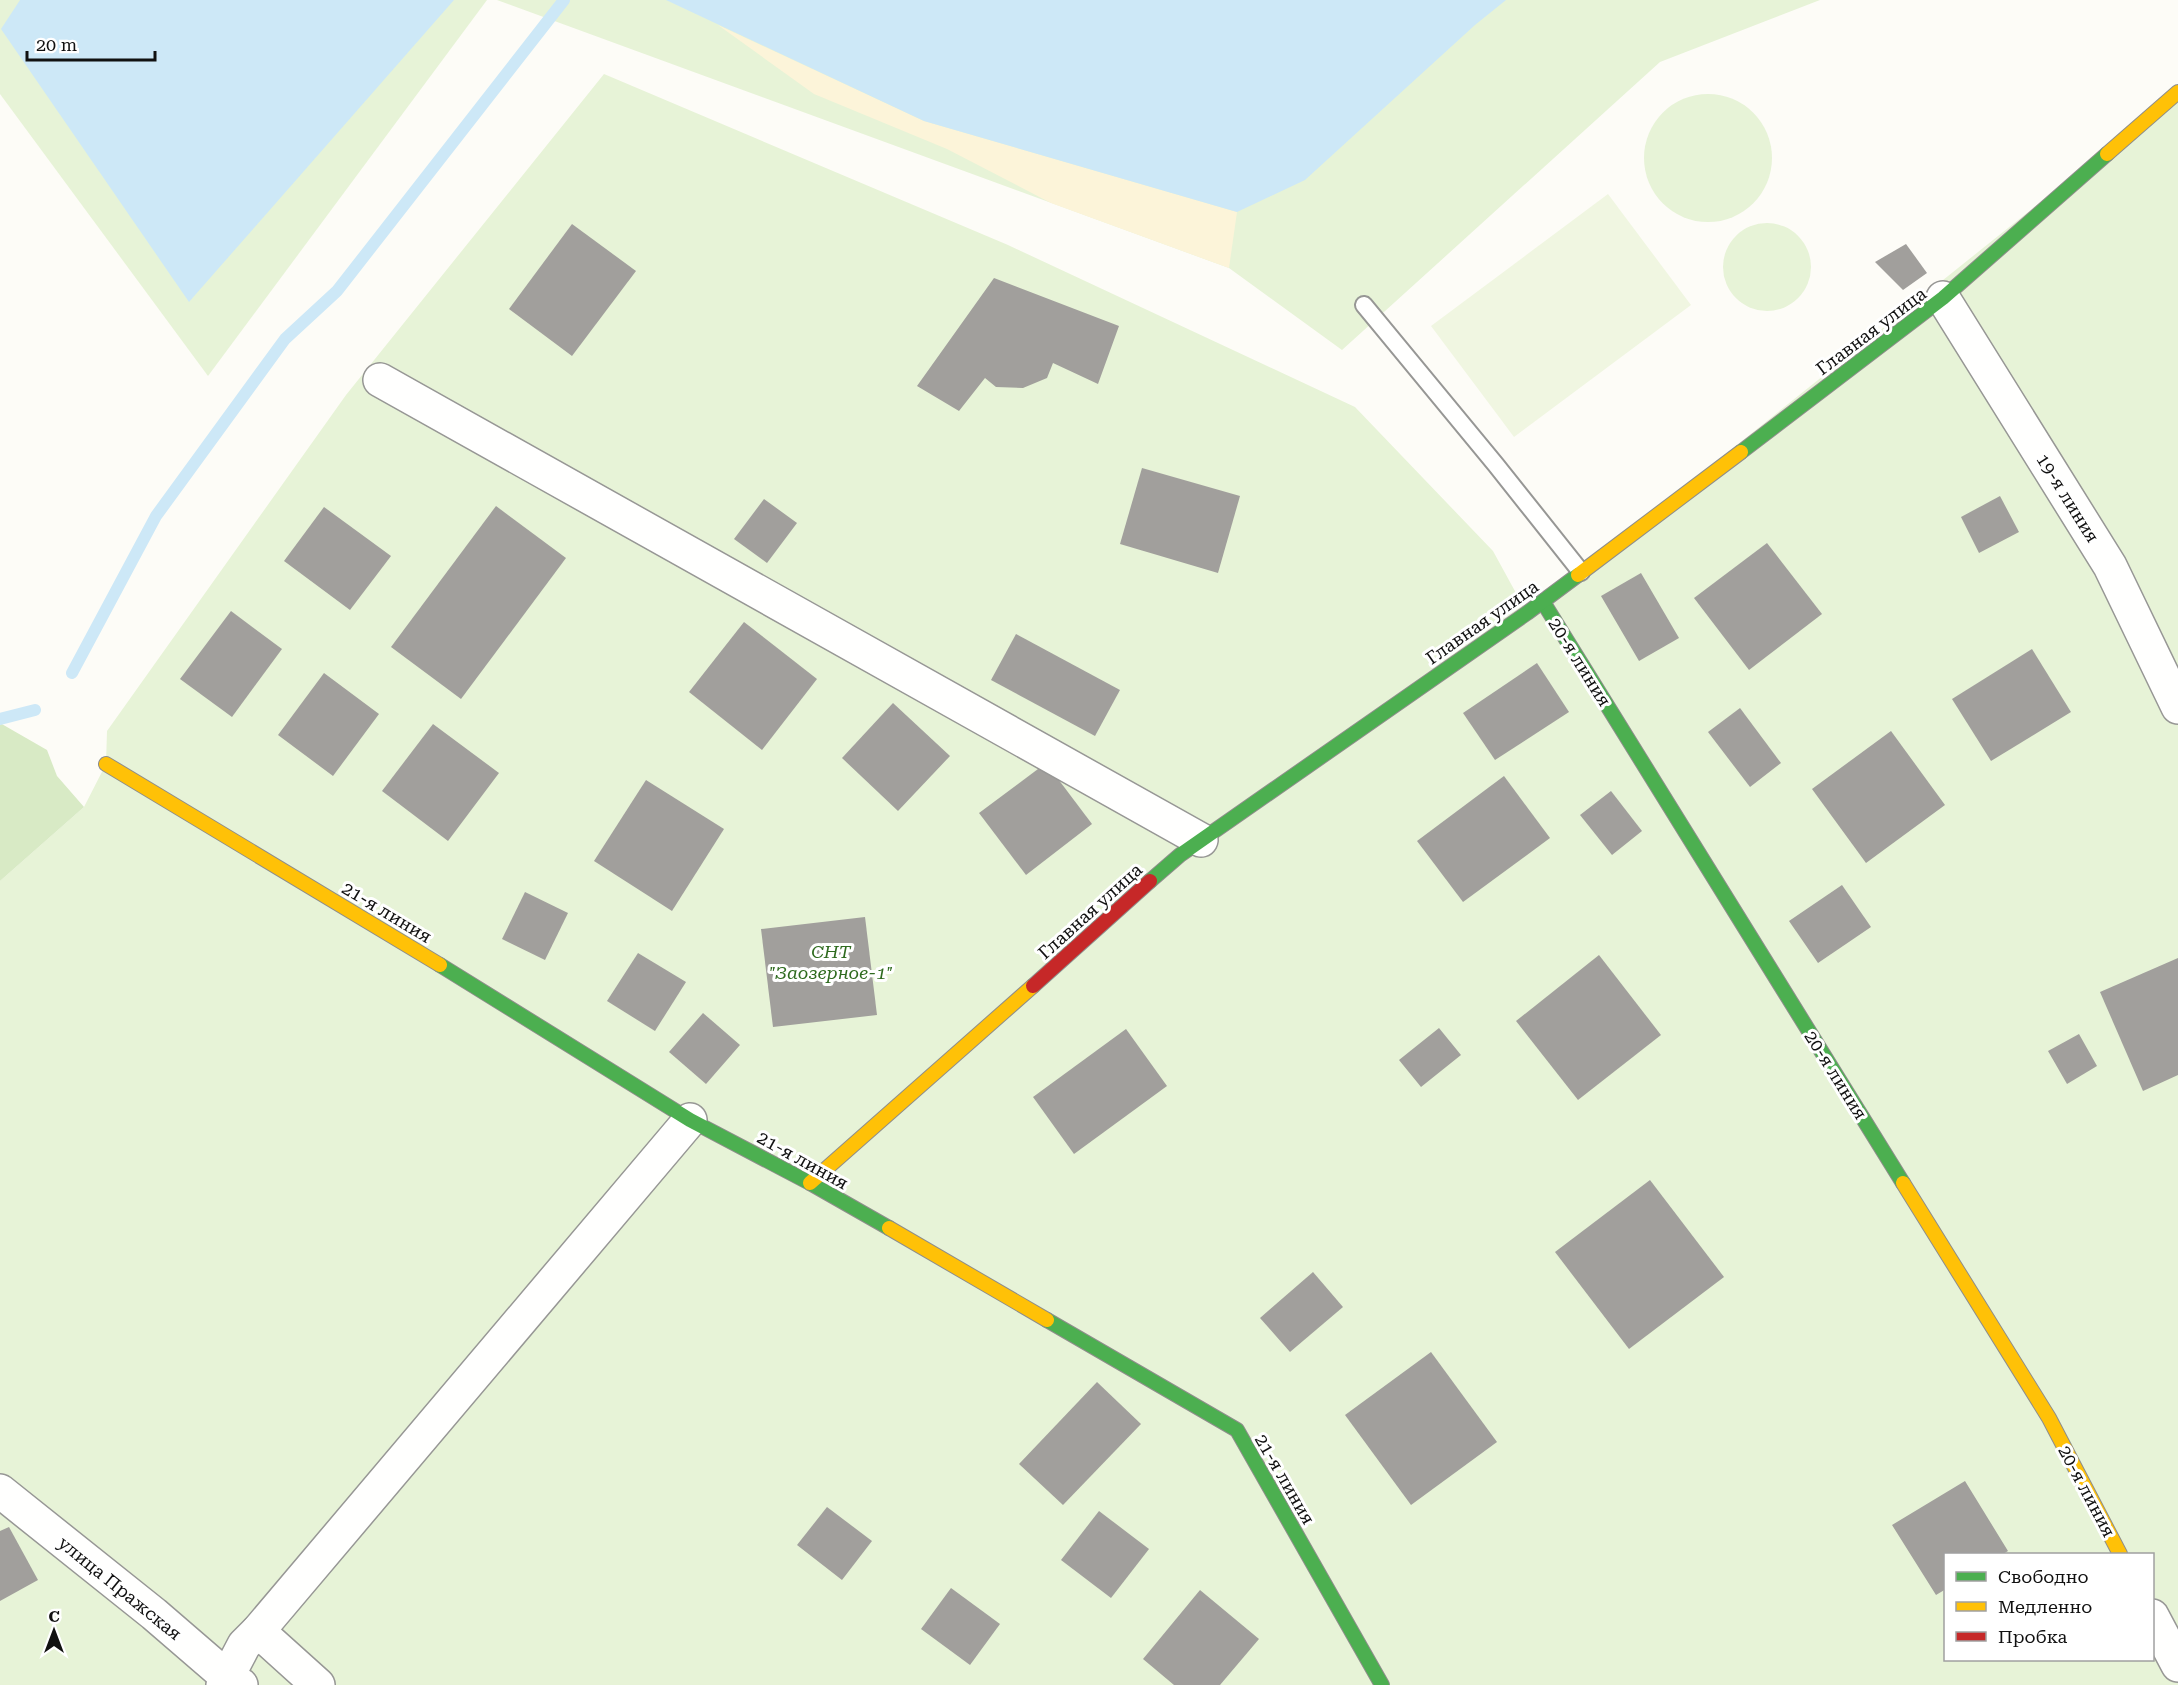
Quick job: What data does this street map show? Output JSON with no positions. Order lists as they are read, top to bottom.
{
  "streets": {
    "street": [
      "Главная улица",
      "19-я линия",
      "20-я линия",
      "21-я линия",
      "улица Пражская"
    ]
  },
  "crossings": [
    ["Главная улица", "19-я линия"],
    ["Главная улица", "20-я линия"],
    ["Главная улица", "21-я линия"]
  ],
  "parks": ["СНТ \"Заозерное-1\""],
  "legend": ["Свободно", "Медленно", "Пробка"],
  "scale_bar": "20 m",
  "north": "top"
}
